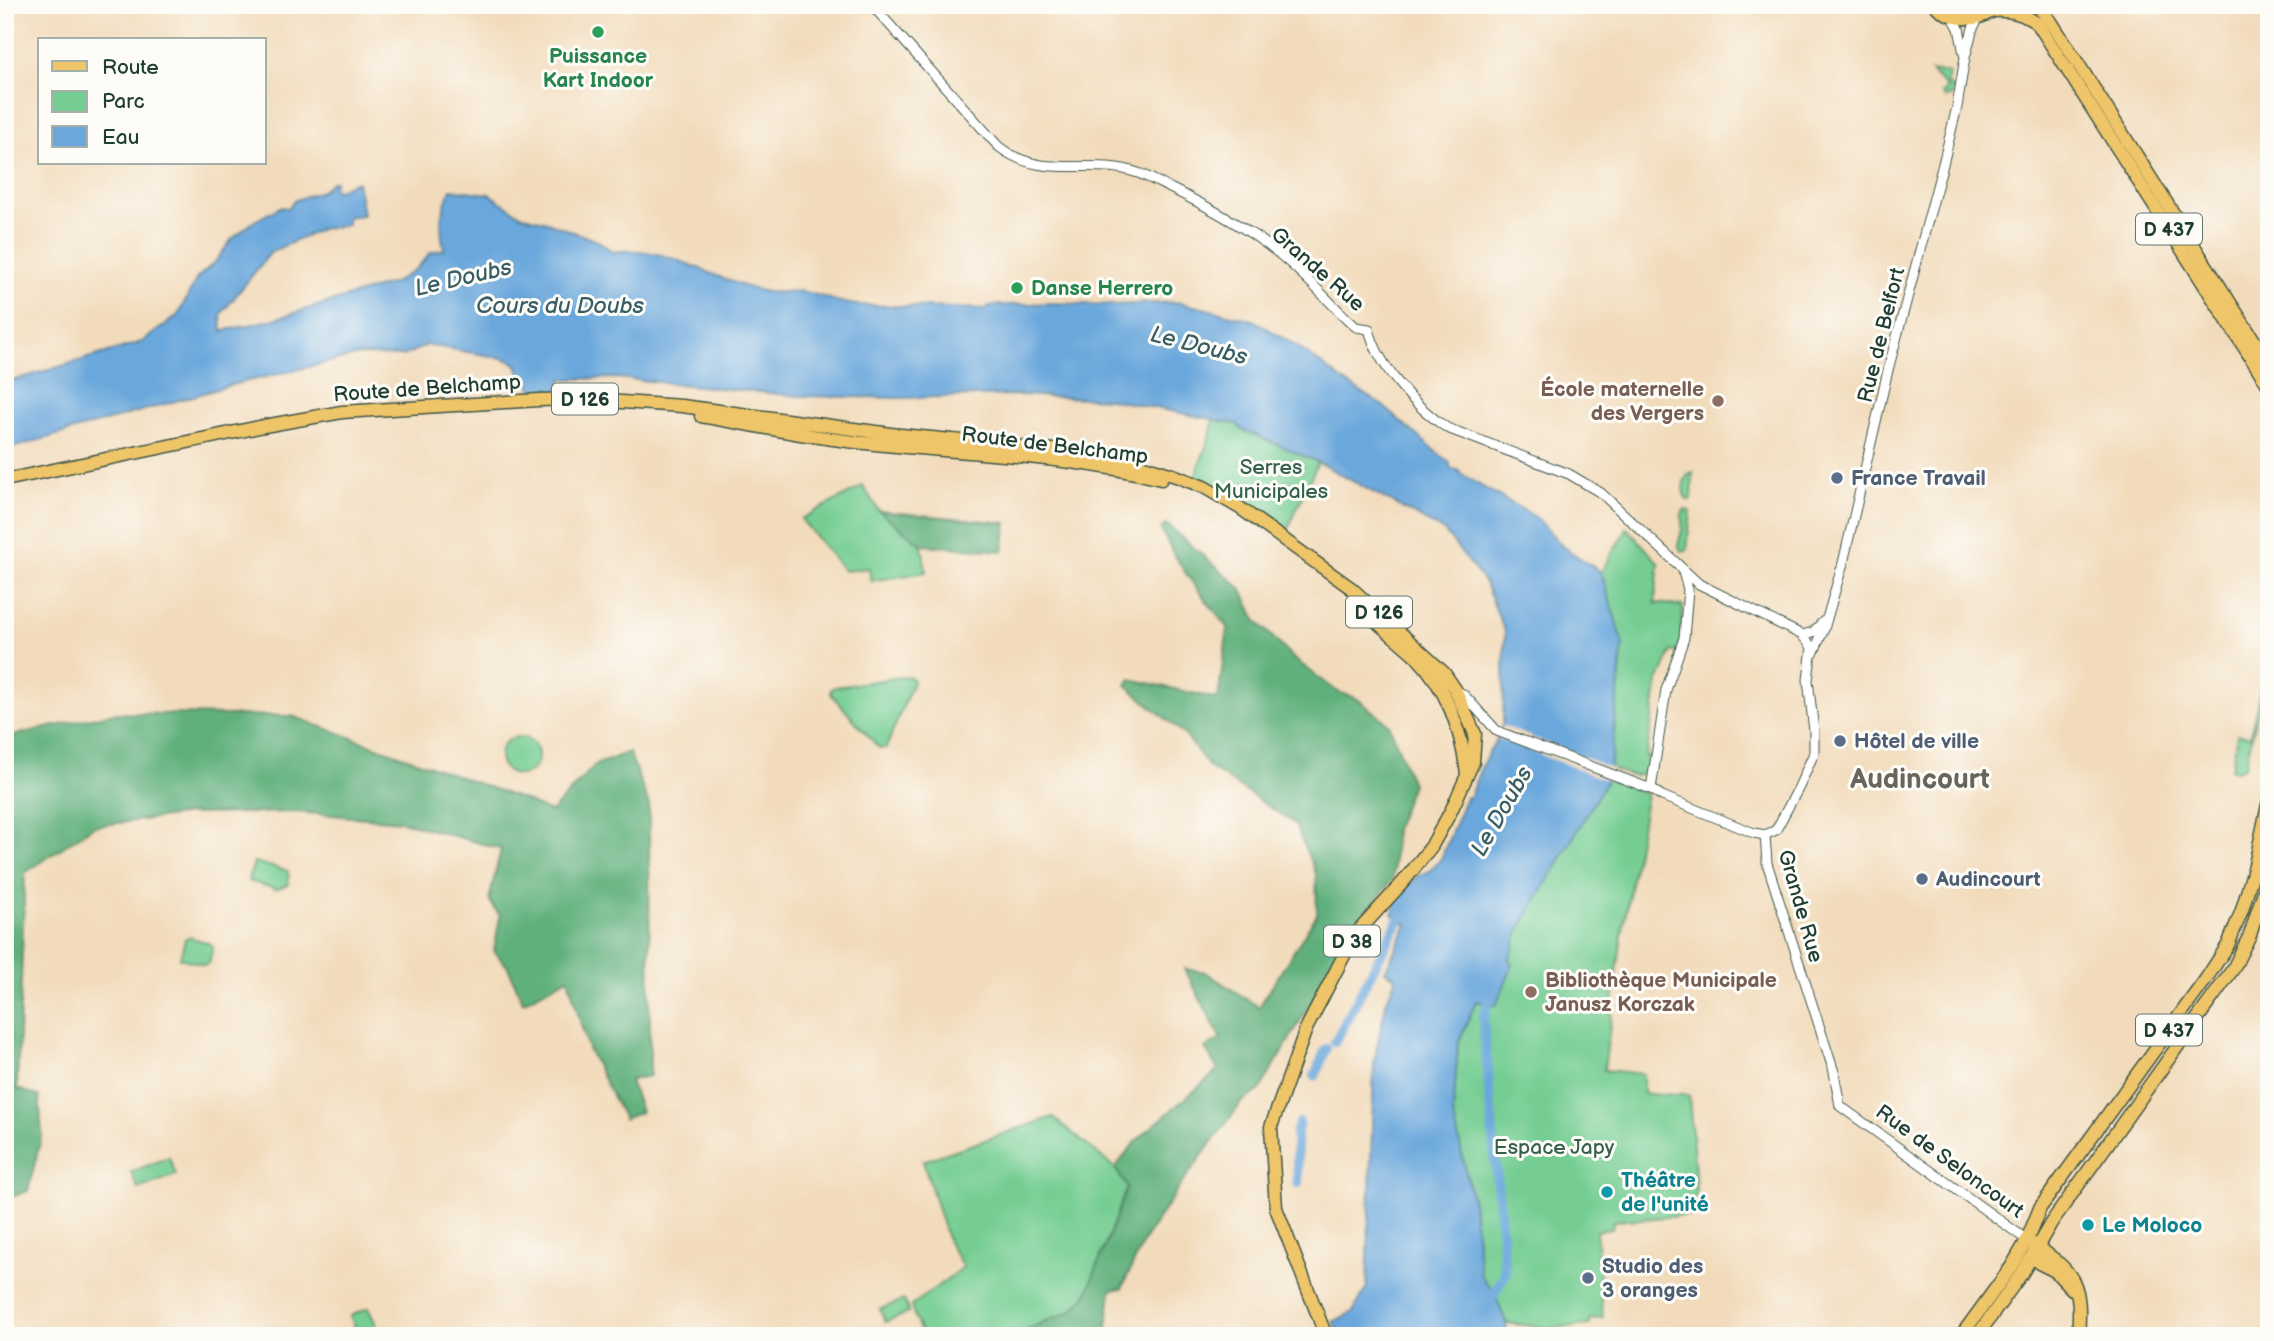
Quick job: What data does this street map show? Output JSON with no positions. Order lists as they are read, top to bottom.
{
  "streets": {
    "main road": [
      "D 437",
      "Route de Belchamp",
      "D 126",
      "D 38",
      "Rue de Seloncourt"
    ],
    "street": ["Grande Rue", "Rue de Belfort"]
  },
  "crossings": [
    ["D 437", "Rue de Seloncourt"],
    ["Grande Rue", "Rue de Belfort"],
    ["Grande Rue", "Rue de Seloncourt"],
    ["Route de Belchamp", "D 38"]
  ],
  "districts": ["Audincourt"],
  "water": ["Le Doubs", "Cours du Doubs"],
  "parks": ["Serres Municipales", "Espace Japy"],
  "places": [
    "Puissance Kart Indoor",
    "Danse Herrero",
    "École maternelle des Vergers",
    "France Travail",
    "Hôtel de ville",
    "Audincourt",
    "Bibliothèque Municipale Janusz Korczak",
    "Théâtre de l'unité",
    "Le Moloco",
    "Studio des 3 oranges"
  ],
  "legend": ["Route", "Parc", "Eau"]
}
